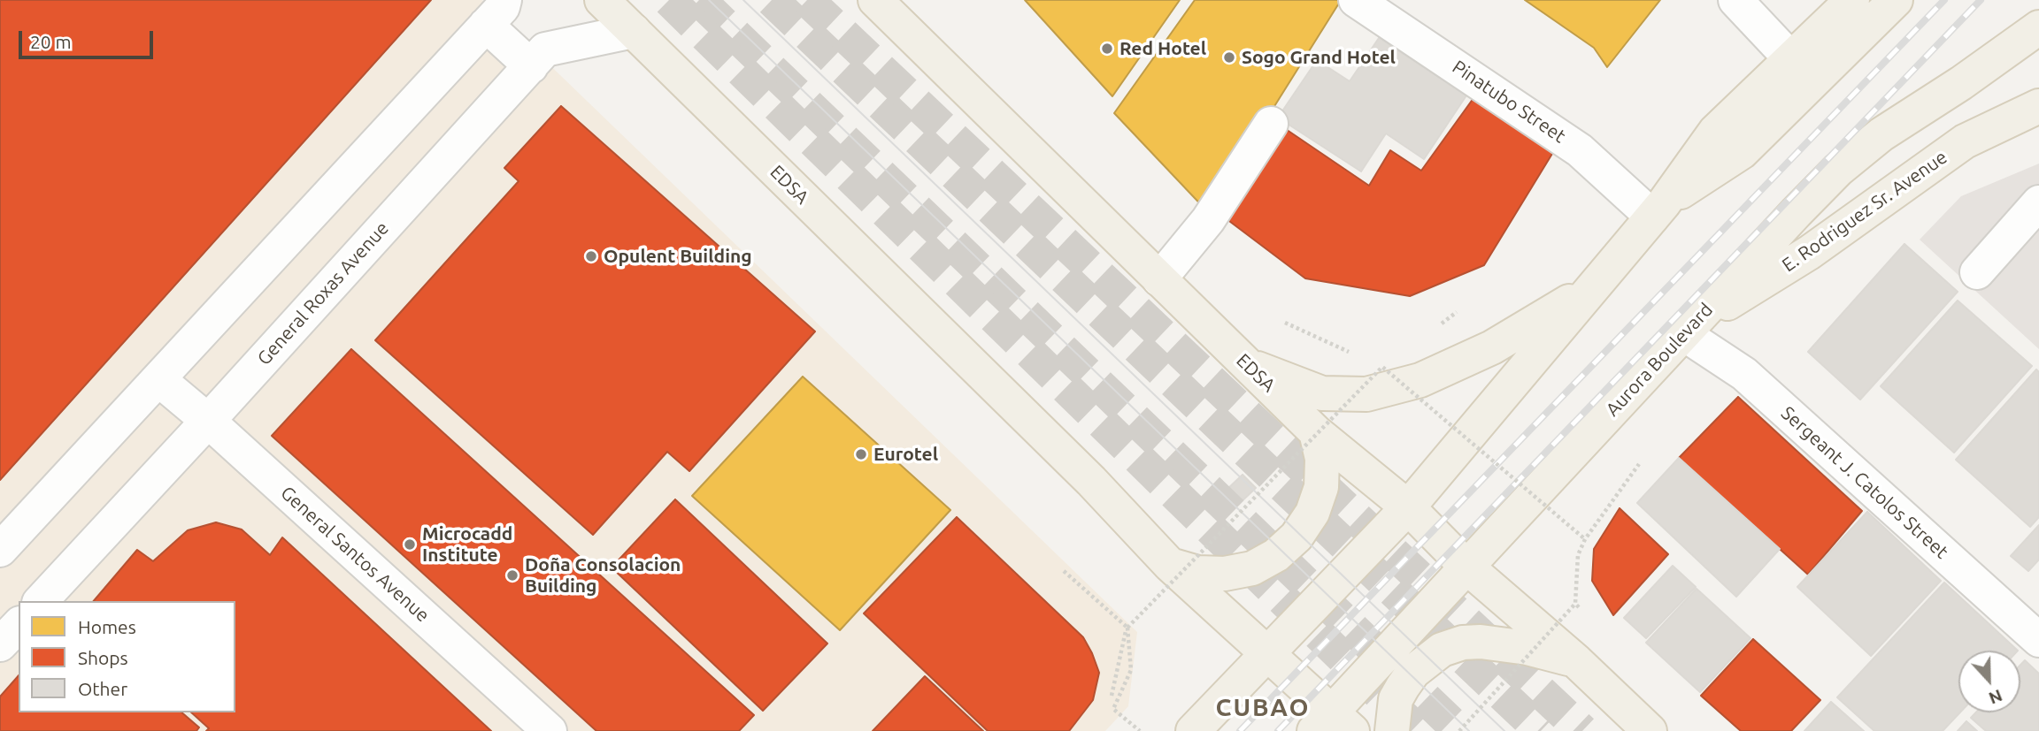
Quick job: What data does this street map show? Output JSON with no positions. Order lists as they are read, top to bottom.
{
  "streets": {
    "main road": ["EDSA", "E. Rodriguez Sr. Avenue", "Aurora Boulevard"],
    "street": [
      "Pinatubo Street",
      "General Roxas Avenue",
      "Sergeant J. Catolos Street",
      "General Santos Avenue"
    ]
  },
  "crossings": [
    ["EDSA", "General Roxas Avenue"],
    ["EDSA", "Aurora Boulevard"],
    ["E. Rodriguez Sr. Avenue", "Aurora Boulevard"],
    ["E. Rodriguez Sr. Avenue", "Sergeant J. Catolos Street"],
    ["General Roxas Avenue", "General Santos Avenue"],
    ["Aurora Boulevard", "Sergeant J. Catolos Street"]
  ],
  "districts": ["CUBAO"],
  "places": [
    "Red Hotel",
    "Sogo Grand Hotel",
    "Opulent Building",
    "Eurotel",
    "Microcadd Institute",
    "Doña Consolacion Building"
  ],
  "legend": ["Homes", "Shops", "Other"],
  "scale_bar": "20 m",
  "north": "bottom"
}
